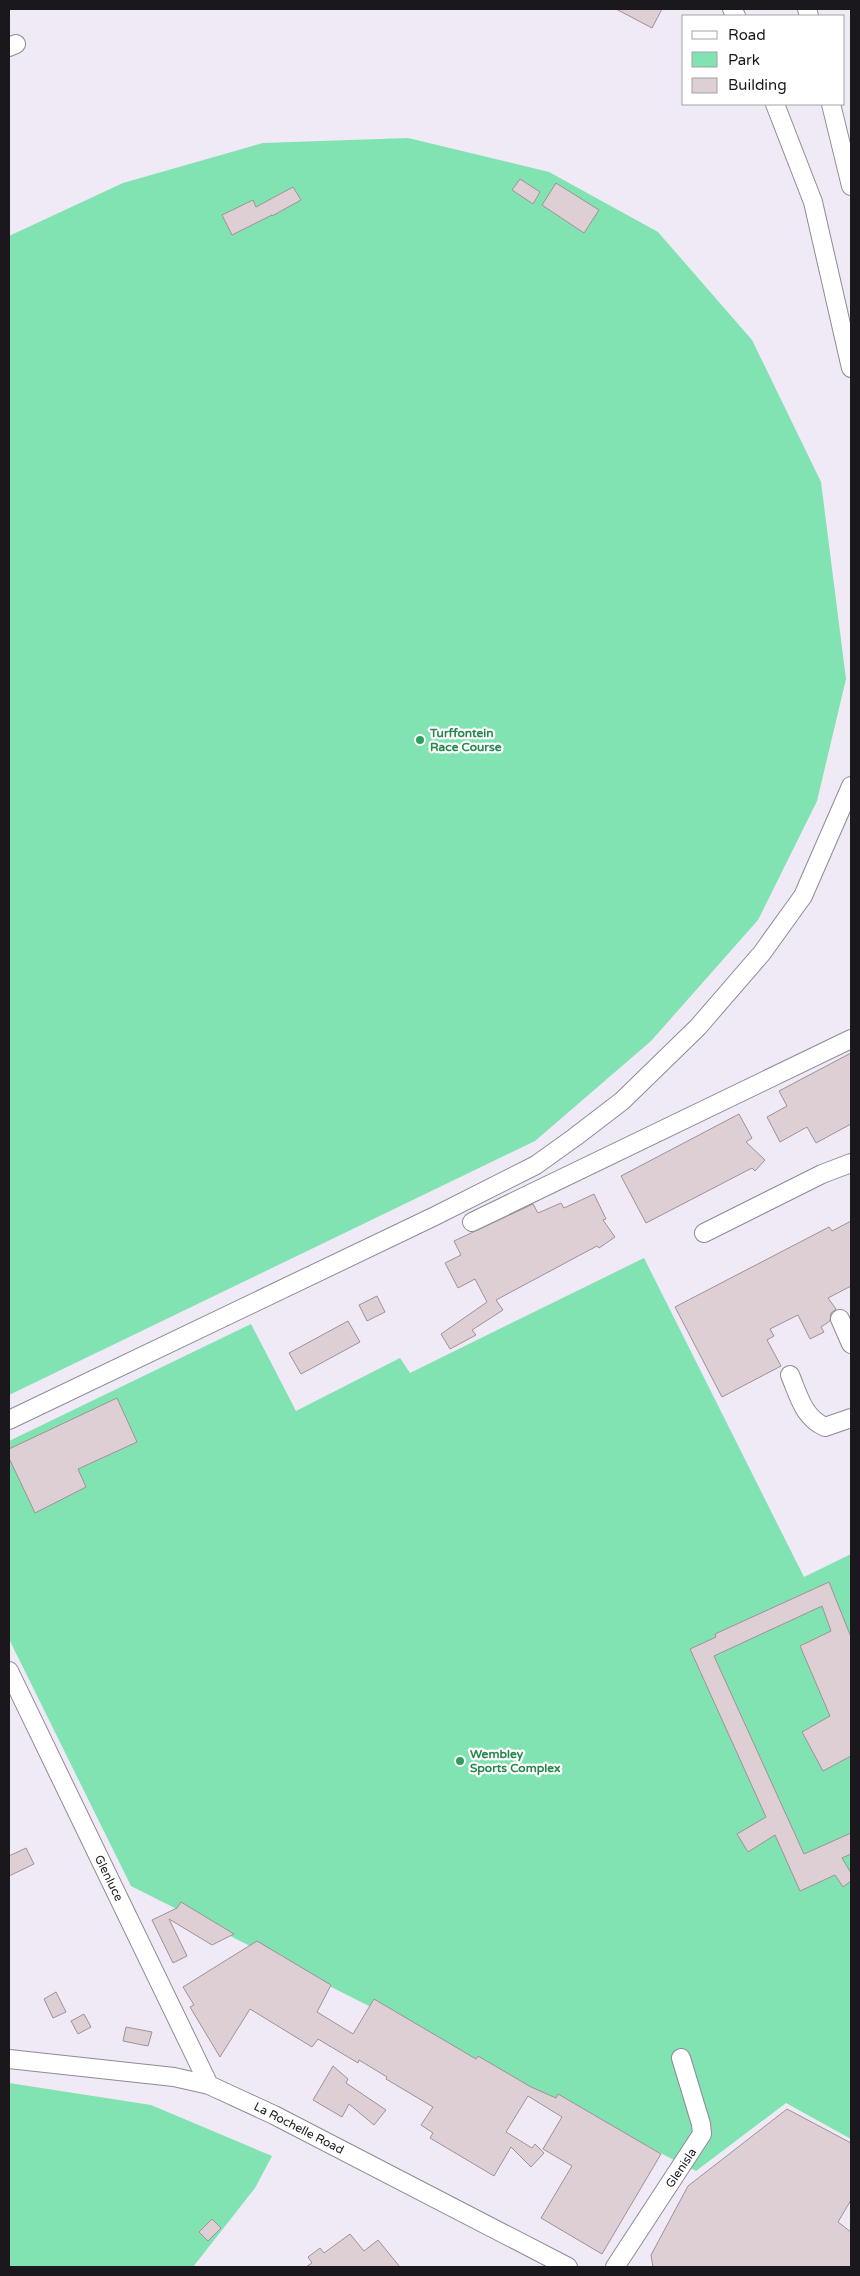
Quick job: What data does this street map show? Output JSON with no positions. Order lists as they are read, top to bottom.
{
  "streets": {
    "street": ["Glenluce", "La Rochelle Road", "Glenisla"]
  },
  "crossings": [
    ["Glenluce", "La Rochelle Road"]
  ],
  "places": ["Turffontein Race Course", "Wembley Sports Complex"],
  "legend": ["Road", "Park", "Building"]
}
